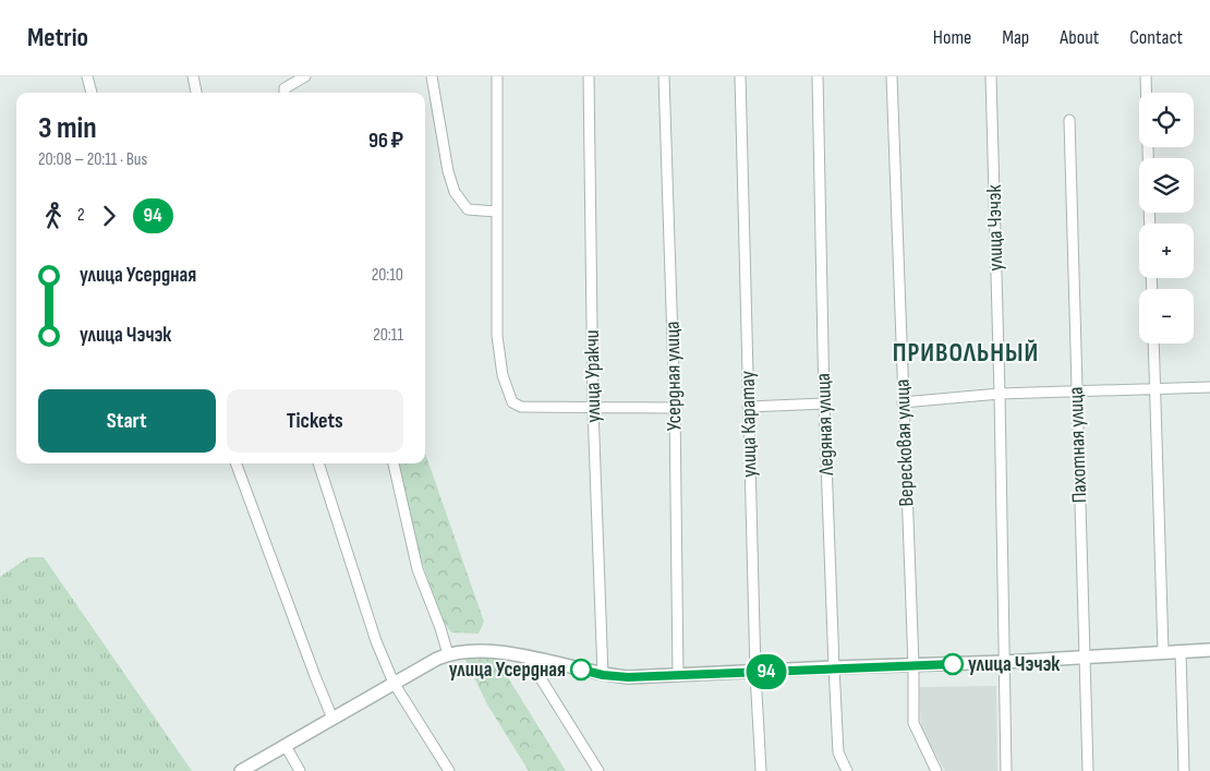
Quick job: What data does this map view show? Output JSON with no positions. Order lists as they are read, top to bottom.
{
  "streets": {
    "street": [
      "улица Чэчэк",
      "улица Уракчи",
      "Усердная улица",
      "улица Каратау",
      "Ледяная улица",
      "Вересковая улица",
      "Пахотная улица"
    ]
  },
  "districts": ["ПРИВОЛЬНЫЙ"],
  "places": ["улица Чэчэк", "улица Усердная"],
  "lines": ["bus line 94"],
  "page": {
    "header": "Metrio",
    "nav": [
      "Home",
      "Map",
      "About",
      "Contact"
    ],
    "on_map": "94",
    "map_buttons": ["+", "−"],
    "heading": ["3 min", "20:08 – 20:11 · Bus", "96 ₽"],
    "legs": ["2", "94"],
    "list": [
      {
        "name": "улица Усердная",
        "value": "20:10"
      },
      {
        "name": "улица Чэчэк",
        "value": "20:11"
      }
    ],
    "buttons": ["Start", "Tickets"]
  }
}
